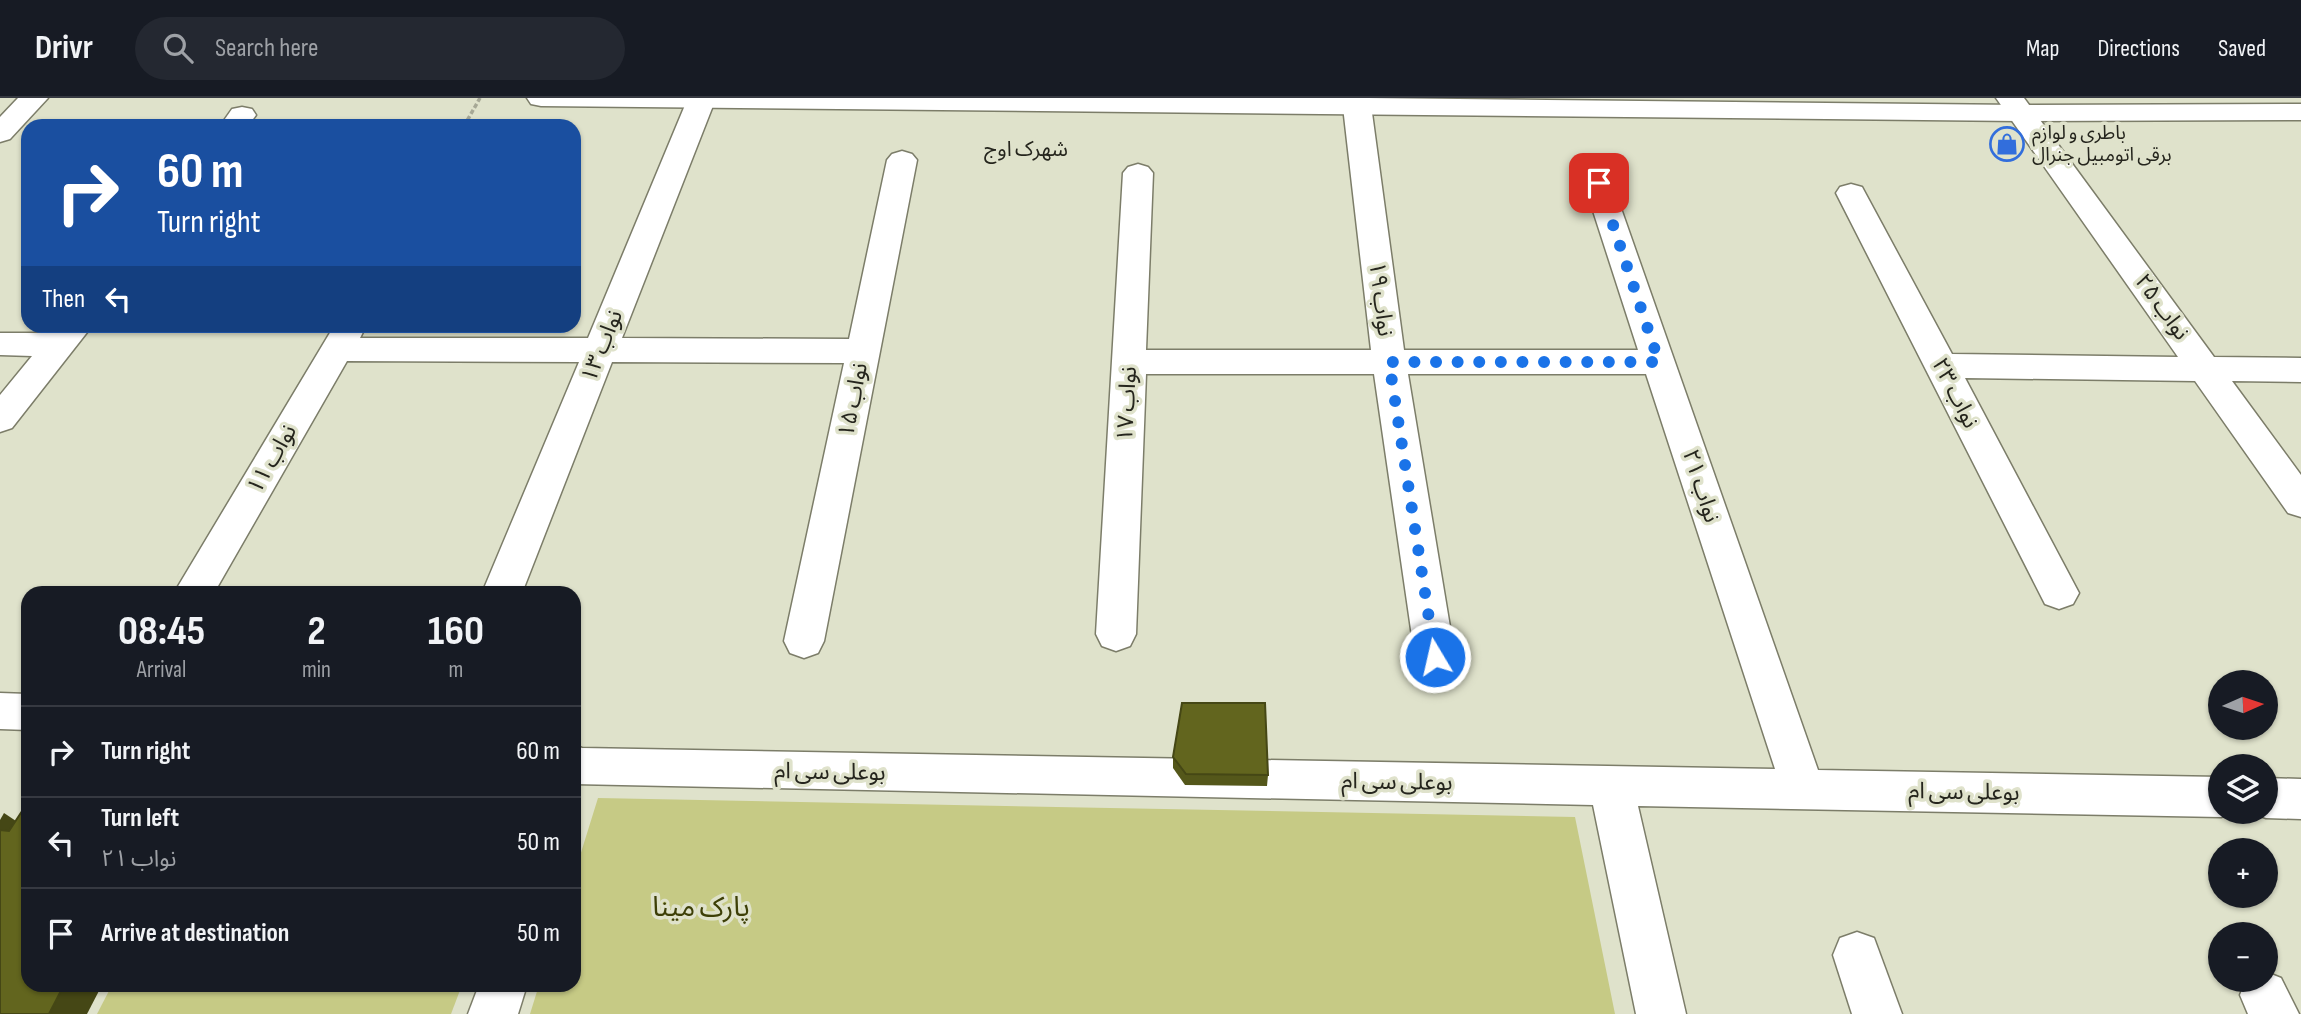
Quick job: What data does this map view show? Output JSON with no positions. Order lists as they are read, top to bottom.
{
  "streets": {
    "street": [
      "نواب ۱۹",
      "نواب ۲۵",
      "نواب ۱۳",
      "نواب ۲۳",
      "نواب ۱۵",
      "نواب ۱۷",
      "نواب ۱۱",
      "نواب ۲۱",
      "بوعلی سی ام"
    ]
  },
  "crossings": [
    ["نواب ۲۱", "بوعلی سی ام"]
  ],
  "districts": ["شهرک اوج"],
  "parks": ["پارک مینا"],
  "places": {
    "shop": ["باطری و لوازم برقی اتومبیل جنرال"]
  },
  "north": "right",
  "page": {
    "header": "Drivr",
    "search": "Search here",
    "nav": ["Map", "Directions", "Saved"],
    "turn": ["60 m", "Turn right"],
    "then": "Then",
    "eta": [
      "08:45",
      "Arrival",
      "2",
      "min",
      "160",
      "m"
    ],
    "map_buttons": ["+", "−"],
    "list": [
      {
        "name": "Turn right",
        "value": "60 m"
      },
      {
        "name": "Turn left",
        "note": "نواب ۲۱",
        "value": "50 m"
      },
      {
        "name": "Arrive at destination",
        "value": "50 m"
      }
    ]
  }
}
